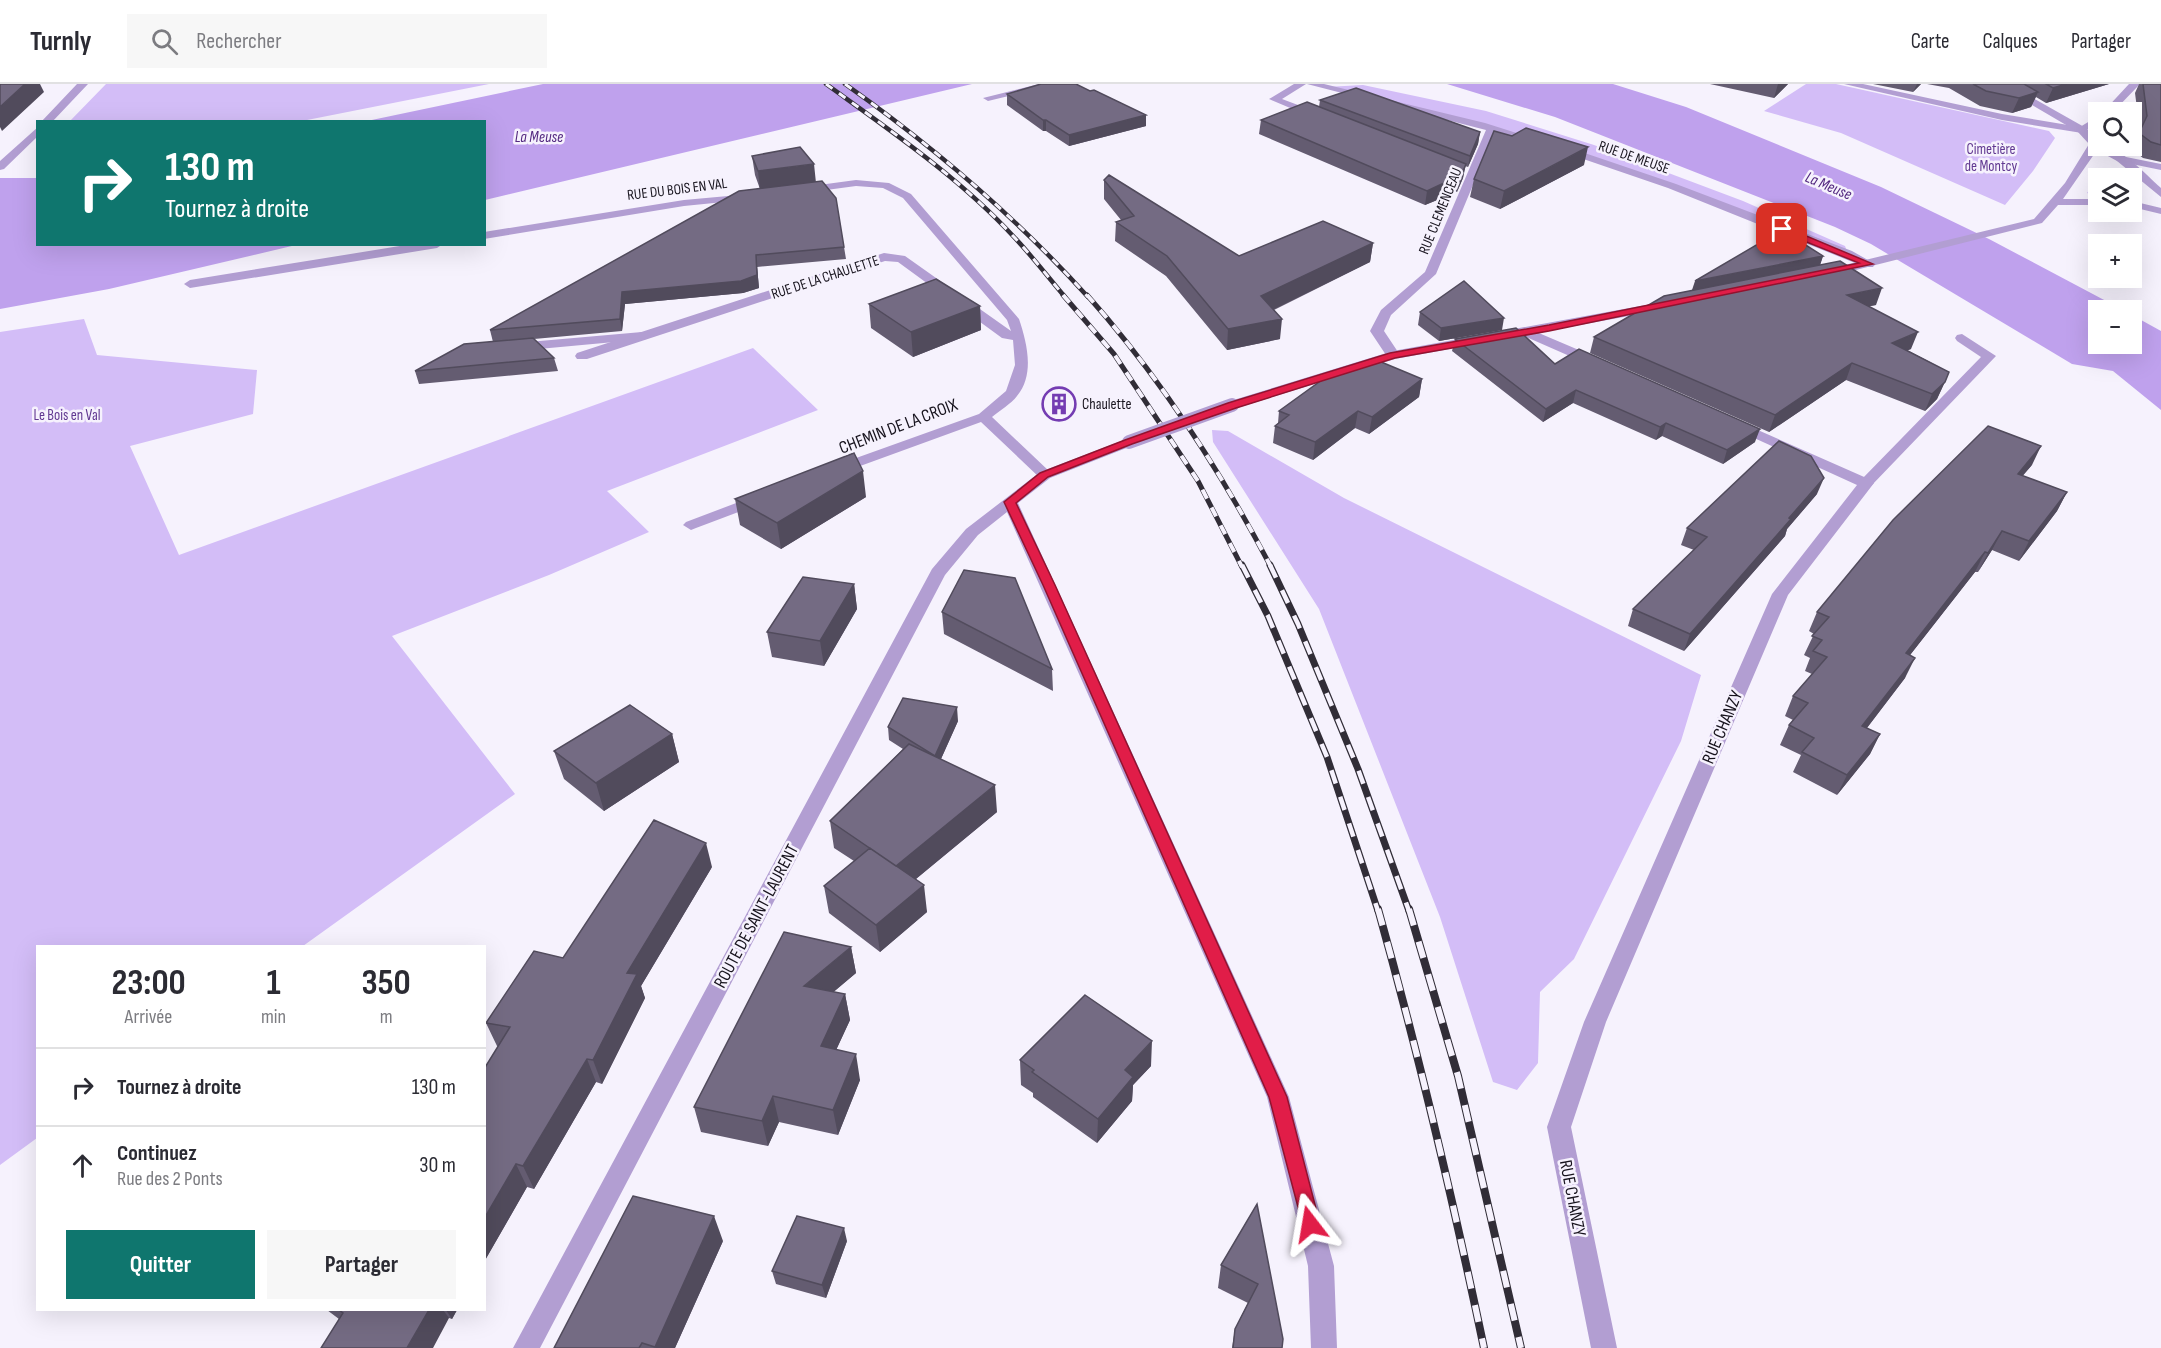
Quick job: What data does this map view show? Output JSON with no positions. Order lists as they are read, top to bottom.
{
  "streets": {
    "street": [
      "RUE DE MEUSE",
      "RUE DU BOIS EN VAL",
      "RUE CLEMENCEAU",
      "RUE DE LA CHAULETTE",
      "CHEMIN DE LA CROIX",
      "RUE CHANZY",
      "ROUTE DE SAINT-LAURENT"
    ]
  },
  "crossings": [
    ["RUE DE MEUSE", "RUE CLEMENCEAU"],
    ["RUE CLEMENCEAU", "ROUTE DE SAINT-LAURENT"]
  ],
  "water": ["La Meuse"],
  "parks": ["Cimetière de Montcy", "Le Bois en Val"],
  "places": {
    "building": ["Chaulette"]
  },
  "page": {
    "header": "Turnly",
    "search": "Rechercher",
    "nav": ["Carte", "Calques", "Partager"],
    "map_buttons": ["+", "−"],
    "turn": ["130 m", "Tournez à droite"],
    "eta": [
      "23:00",
      "Arrivée",
      "1",
      "min",
      "350",
      "m"
    ],
    "list": [
      {
        "name": "Tournez à droite",
        "value": "130 m"
      },
      {
        "name": "Continuez",
        "note": "Rue des 2 Ponts",
        "value": "30 m"
      }
    ],
    "buttons": ["Quitter", "Partager"]
  }
}
